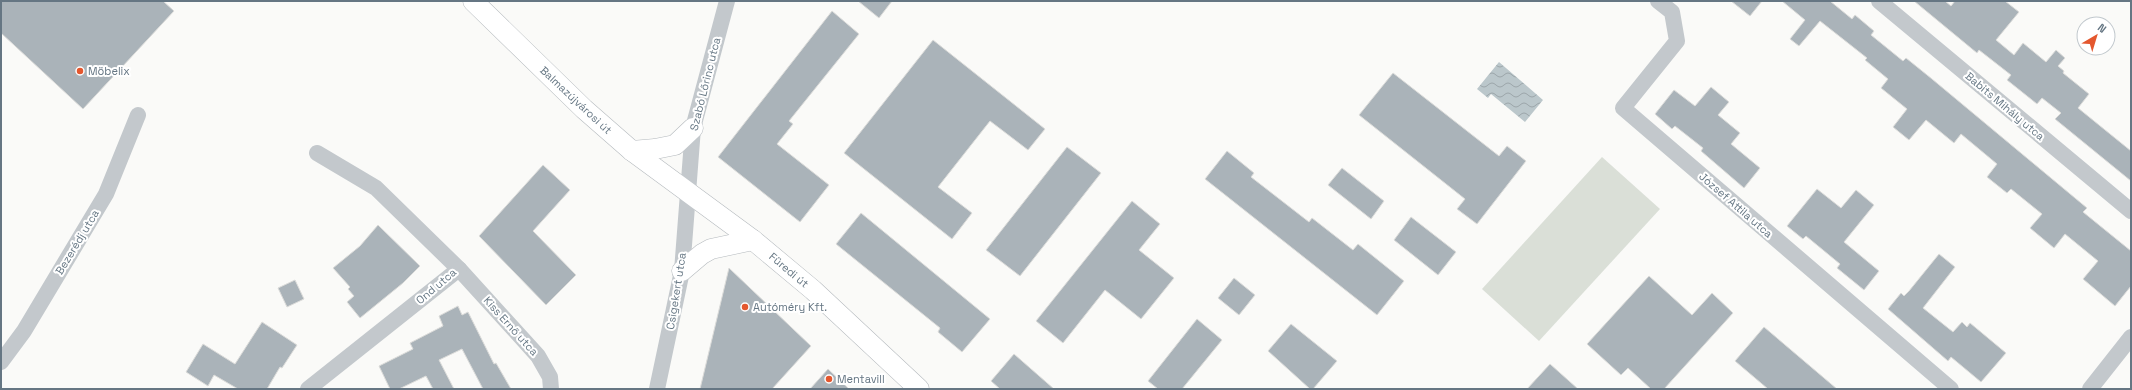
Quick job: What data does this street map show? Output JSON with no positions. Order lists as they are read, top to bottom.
{
  "streets": {
    "main road": ["Balmazújvárosi út", "Füredi út"],
    "street": [
      "Szabó Lőrinc utca",
      "Babits Mihály utca",
      "József Attila utca",
      "Bezerédj utca",
      "Ond utca",
      "Csigekert utca",
      "Kiss Ernő utca"
    ]
  },
  "crossings": [
    ["Szabó Lőrinc utca", "Balmazújvárosi út"],
    ["Szabó Lőrinc utca", "Füredi út"],
    ["Szabó Lőrinc utca", "Csigekert utca"],
    ["Balmazújvárosi út", "Füredi út"],
    ["Balmazújvárosi út", "Csigekert utca"],
    ["Füredi út", "Csigekert utca"],
    ["Ond utca", "Kiss Ernő utca"]
  ],
  "places": ["Möbelix", "Autóméry Kft.", "Mentavill"],
  "north": "top right"
}
